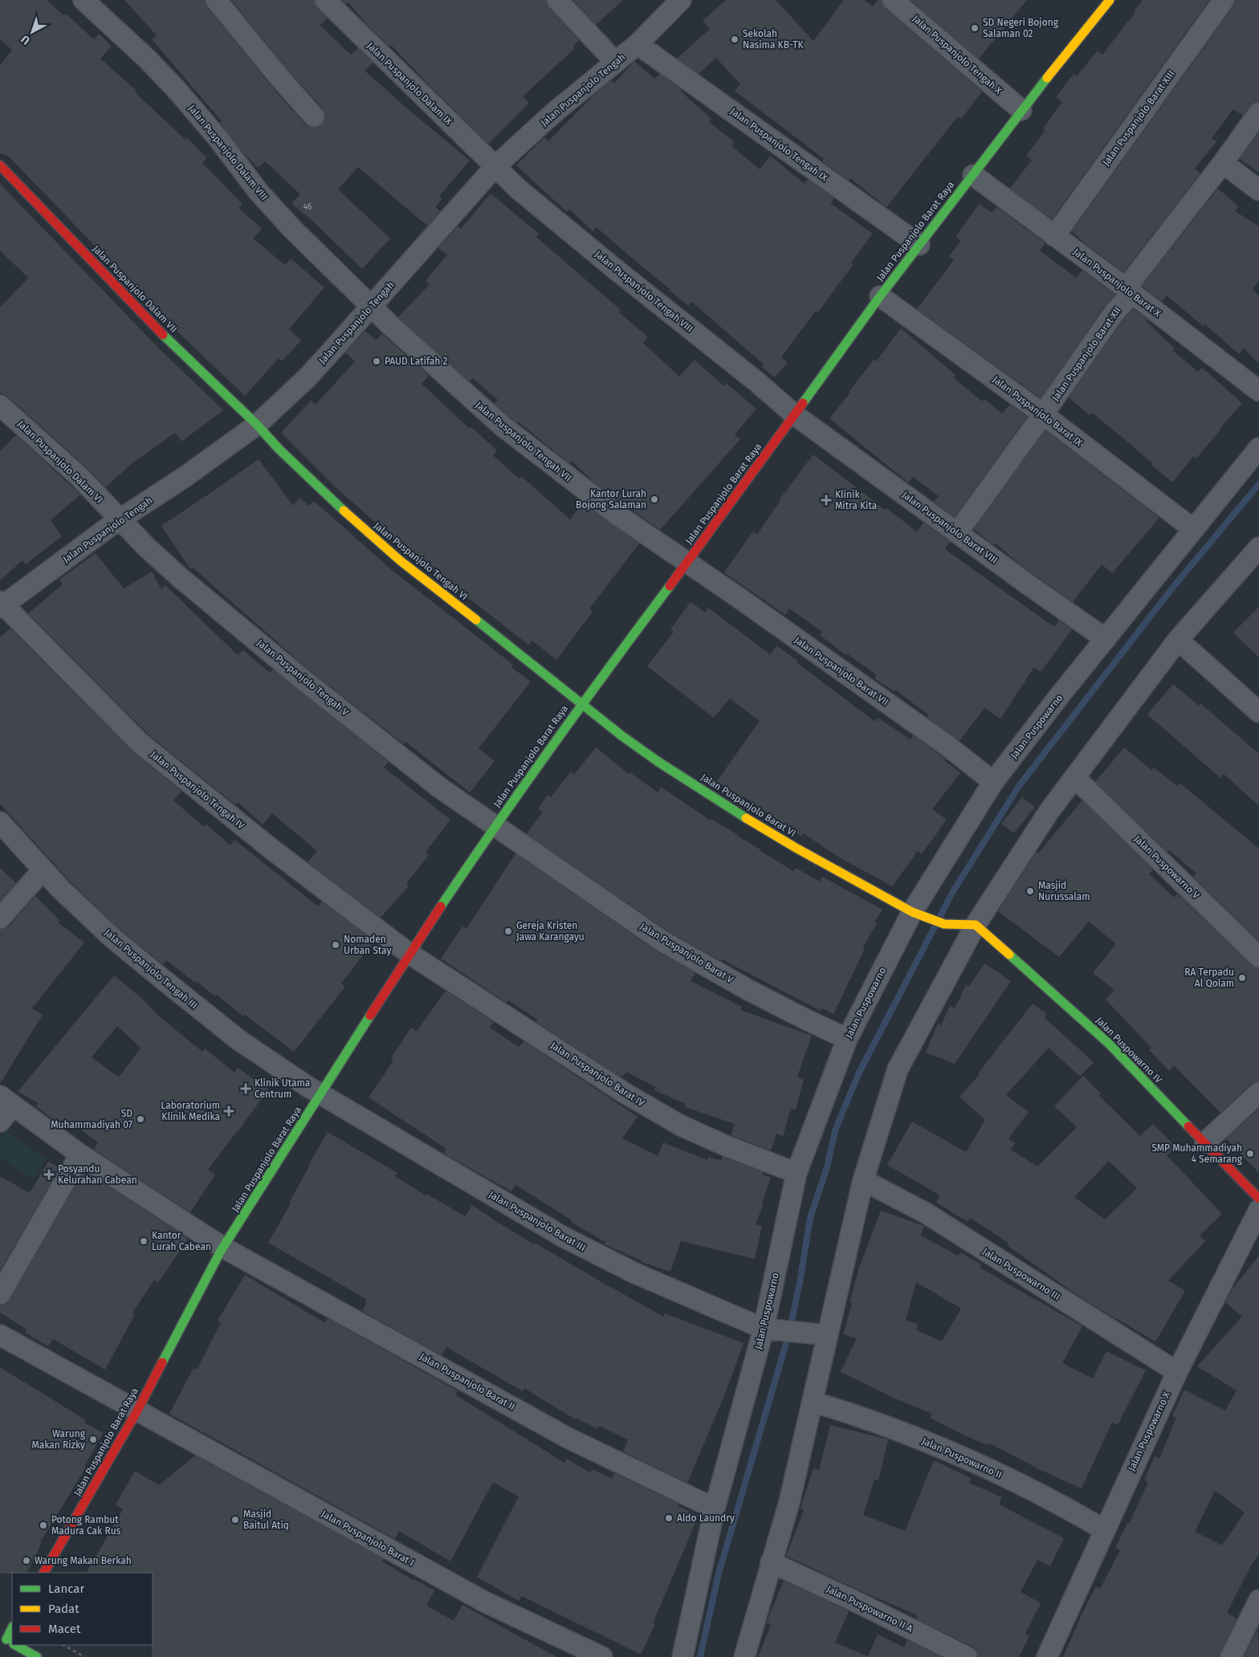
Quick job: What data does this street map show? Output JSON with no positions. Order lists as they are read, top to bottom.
{
  "streets": {
    "main road": [
      "Jalan Puspanjolo Barat Raya",
      "Jalan Puspanjolo Dalam VII",
      "Jalan Puspanjolo Tengah VI",
      "Jalan Puspanjolo Barat VI",
      "Jalan Puspowarno IV"
    ],
    "street": [
      "Jalan Puspanjolo Tengah X",
      "Jalan Puspanjolo Dalam IX",
      "Jalan Puspanjolo Tengah",
      "Jalan Puspanjolo Barat XIII",
      "Jalan Puspanjolo Tengah IX",
      "Jalan Puspanjolo Dalam VIII",
      "Jalan Puspanjolo Barat X",
      "Jalan Puspanjolo Tengah VIII",
      "Jalan Puspanjolo Barat XII",
      "Jalan Puspanjolo Barat IX",
      "Jalan Puspanjolo Tengah VII",
      "Jalan Puspanjolo Dalam VI",
      "Jalan Puspanjolo Barat VIII",
      "Jalan Puspanjolo Barat VII",
      "Jalan Puspanjolo Tengah V",
      "Jalan Puspowarno",
      "Jalan Puspanjolo Tengah IV",
      "Jalan Puspowarno V",
      "Jalan Puspanjolo Barat V",
      "Jalan Puspanjolo Tengah III",
      "Jalan Puspanjolo Barat IV",
      "Jalan Puspanjolo Barat III",
      "Jalan Puspowarno III",
      "Jalan Puspanjolo Barat II",
      "Jalan Puspowarno X",
      "Jalan Puspowarno II",
      "Jalan Puspanjolo Barat I",
      "Jalan Puspowarno II A"
    ]
  },
  "crossings": [
    ["Jalan Puspanjolo Tengah X", "Jalan Puspanjolo Barat Raya"],
    ["Jalan Puspanjolo Dalam IX", "Jalan Puspanjolo Tengah"],
    ["Jalan Puspanjolo Dalam IX", "Jalan Puspanjolo Tengah VIII"],
    ["Jalan Puspanjolo Tengah", "Jalan Puspanjolo Tengah IX"],
    ["Jalan Puspanjolo Tengah", "Jalan Puspanjolo Dalam VIII"],
    ["Jalan Puspanjolo Tengah", "Jalan Puspanjolo Dalam VII"],
    ["Jalan Puspanjolo Tengah", "Jalan Puspanjolo Tengah VIII"],
    ["Jalan Puspanjolo Tengah", "Jalan Puspanjolo Tengah VII"],
    ["Jalan Puspanjolo Tengah", "Jalan Puspanjolo Dalam VI"],
    ["Jalan Puspanjolo Tengah", "Jalan Puspanjolo Tengah VI"],
    ["Jalan Puspanjolo Tengah", "Jalan Puspanjolo Tengah V"],
    ["Jalan Puspanjolo Tengah", "Jalan Puspanjolo Tengah IV"],
    ["Jalan Puspanjolo Barat XIII", "Jalan Puspanjolo Barat X"],
    ["Jalan Puspanjolo Tengah IX", "Jalan Puspanjolo Barat Raya"],
    ["Jalan Puspanjolo Dalam VIII", "Jalan Puspanjolo Tengah VII"],
    ["Jalan Puspanjolo Barat Raya", "Jalan Puspanjolo Barat X"],
    ["Jalan Puspanjolo Barat Raya", "Jalan Puspanjolo Tengah VIII"],
    ["Jalan Puspanjolo Barat Raya", "Jalan Puspanjolo Barat IX"],
    ["Jalan Puspanjolo Barat Raya", "Jalan Puspanjolo Tengah VII"],
    ["Jalan Puspanjolo Barat Raya", "Jalan Puspanjolo Barat VIII"],
    ["Jalan Puspanjolo Barat Raya", "Jalan Puspanjolo Tengah VI"],
    ["Jalan Puspanjolo Barat Raya", "Jalan Puspanjolo Barat VII"],
    ["Jalan Puspanjolo Barat Raya", "Jalan Puspanjolo Tengah V"],
    ["Jalan Puspanjolo Barat Raya", "Jalan Puspanjolo Tengah IV"],
    ["Jalan Puspanjolo Barat Raya", "Jalan Puspanjolo Barat VI"],
    ["Jalan Puspanjolo Barat Raya", "Jalan Puspanjolo Barat V"],
    ["Jalan Puspanjolo Barat Raya", "Jalan Puspanjolo Tengah III"],
    ["Jalan Puspanjolo Barat Raya", "Jalan Puspanjolo Barat IV"],
    ["Jalan Puspanjolo Barat Raya", "Jalan Puspanjolo Barat III"],
    ["Jalan Puspanjolo Barat Raya", "Jalan Puspanjolo Barat II"],
    ["Jalan Puspanjolo Barat Raya", "Jalan Puspanjolo Barat I"],
    ["Jalan Puspanjolo Barat X", "Jalan Puspanjolo Barat XII"],
    ["Jalan Puspanjolo Dalam VII", "Jalan Puspanjolo Tengah VI"],
    ["Jalan Puspanjolo Tengah VIII", "Jalan Puspanjolo Barat VIII"],
    ["Jalan Puspanjolo Barat XII", "Jalan Puspanjolo Barat IX"],
    ["Jalan Puspanjolo Barat XII", "Jalan Puspanjolo Barat VIII"],
    ["Jalan Puspanjolo Barat IX", "Jalan Puspowarno"],
    ["Jalan Puspanjolo Tengah VII", "Jalan Puspanjolo Barat VII"],
    ["Jalan Puspanjolo Dalam VI", "Jalan Puspanjolo Tengah V"],
    ["Jalan Puspanjolo Barat VIII", "Jalan Puspowarno"],
    ["Jalan Puspanjolo Tengah VI", "Jalan Puspanjolo Barat VI"],
    ["Jalan Puspanjolo Barat VII", "Jalan Puspowarno"],
    ["Jalan Puspanjolo Tengah V", "Jalan Puspanjolo Barat V"],
    ["Jalan Puspowarno", "Jalan Puspanjolo Barat VI"],
    ["Jalan Puspowarno", "Jalan Puspanjolo Barat V"],
    ["Jalan Puspowarno", "Jalan Puspanjolo Barat IV"],
    ["Jalan Puspowarno", "Jalan Puspanjolo Barat III"],
    ["Jalan Puspowarno", "Jalan Puspanjolo Barat II"],
    ["Jalan Puspanjolo Tengah IV", "Jalan Puspanjolo Barat IV"],
    ["Jalan Puspanjolo Barat VI", "Jalan Puspowarno IV"],
    ["Jalan Puspanjolo Tengah III", "Jalan Puspanjolo Barat III"],
    ["Jalan Puspowarno III", "Jalan Puspowarno X"],
    ["Jalan Puspowarno X", "Jalan Puspowarno II"]
  ],
  "places": {
    "other": [
      "SD Negeri Bojong Salaman 02",
      "Sekolah Nasima KB-TK",
      "PAUD Latifah 2",
      "Kantor Lurah Bojong Salaman",
      "Masjid Nurussalam",
      "Gereja Kristen Jawa Karangayu",
      "Nomaden Urban Stay",
      "RA Terpadu Al Qolam",
      "SD Muhammadiyah 07",
      "SMP Muhammadiyah 4 Semarang",
      "Kantor Lurah Cabean",
      "Warung Makan Rizky",
      "Aldo Laundry",
      "Masjid Baitul Atiq",
      "Potong Rambut Madura Cak Rus",
      "Warung Makan Berkah"
    ],
    "health": [
      "Klinik Mitra Kita",
      "Klinik Utama Centrum",
      "Laboratorium Klinik Medika",
      "Posyandu Kelurahan Cabean"
    ]
  },
  "house_numbers": ["46"],
  "legend": ["Lancar", "Padat", "Macet"],
  "north": "bottom left"
}
